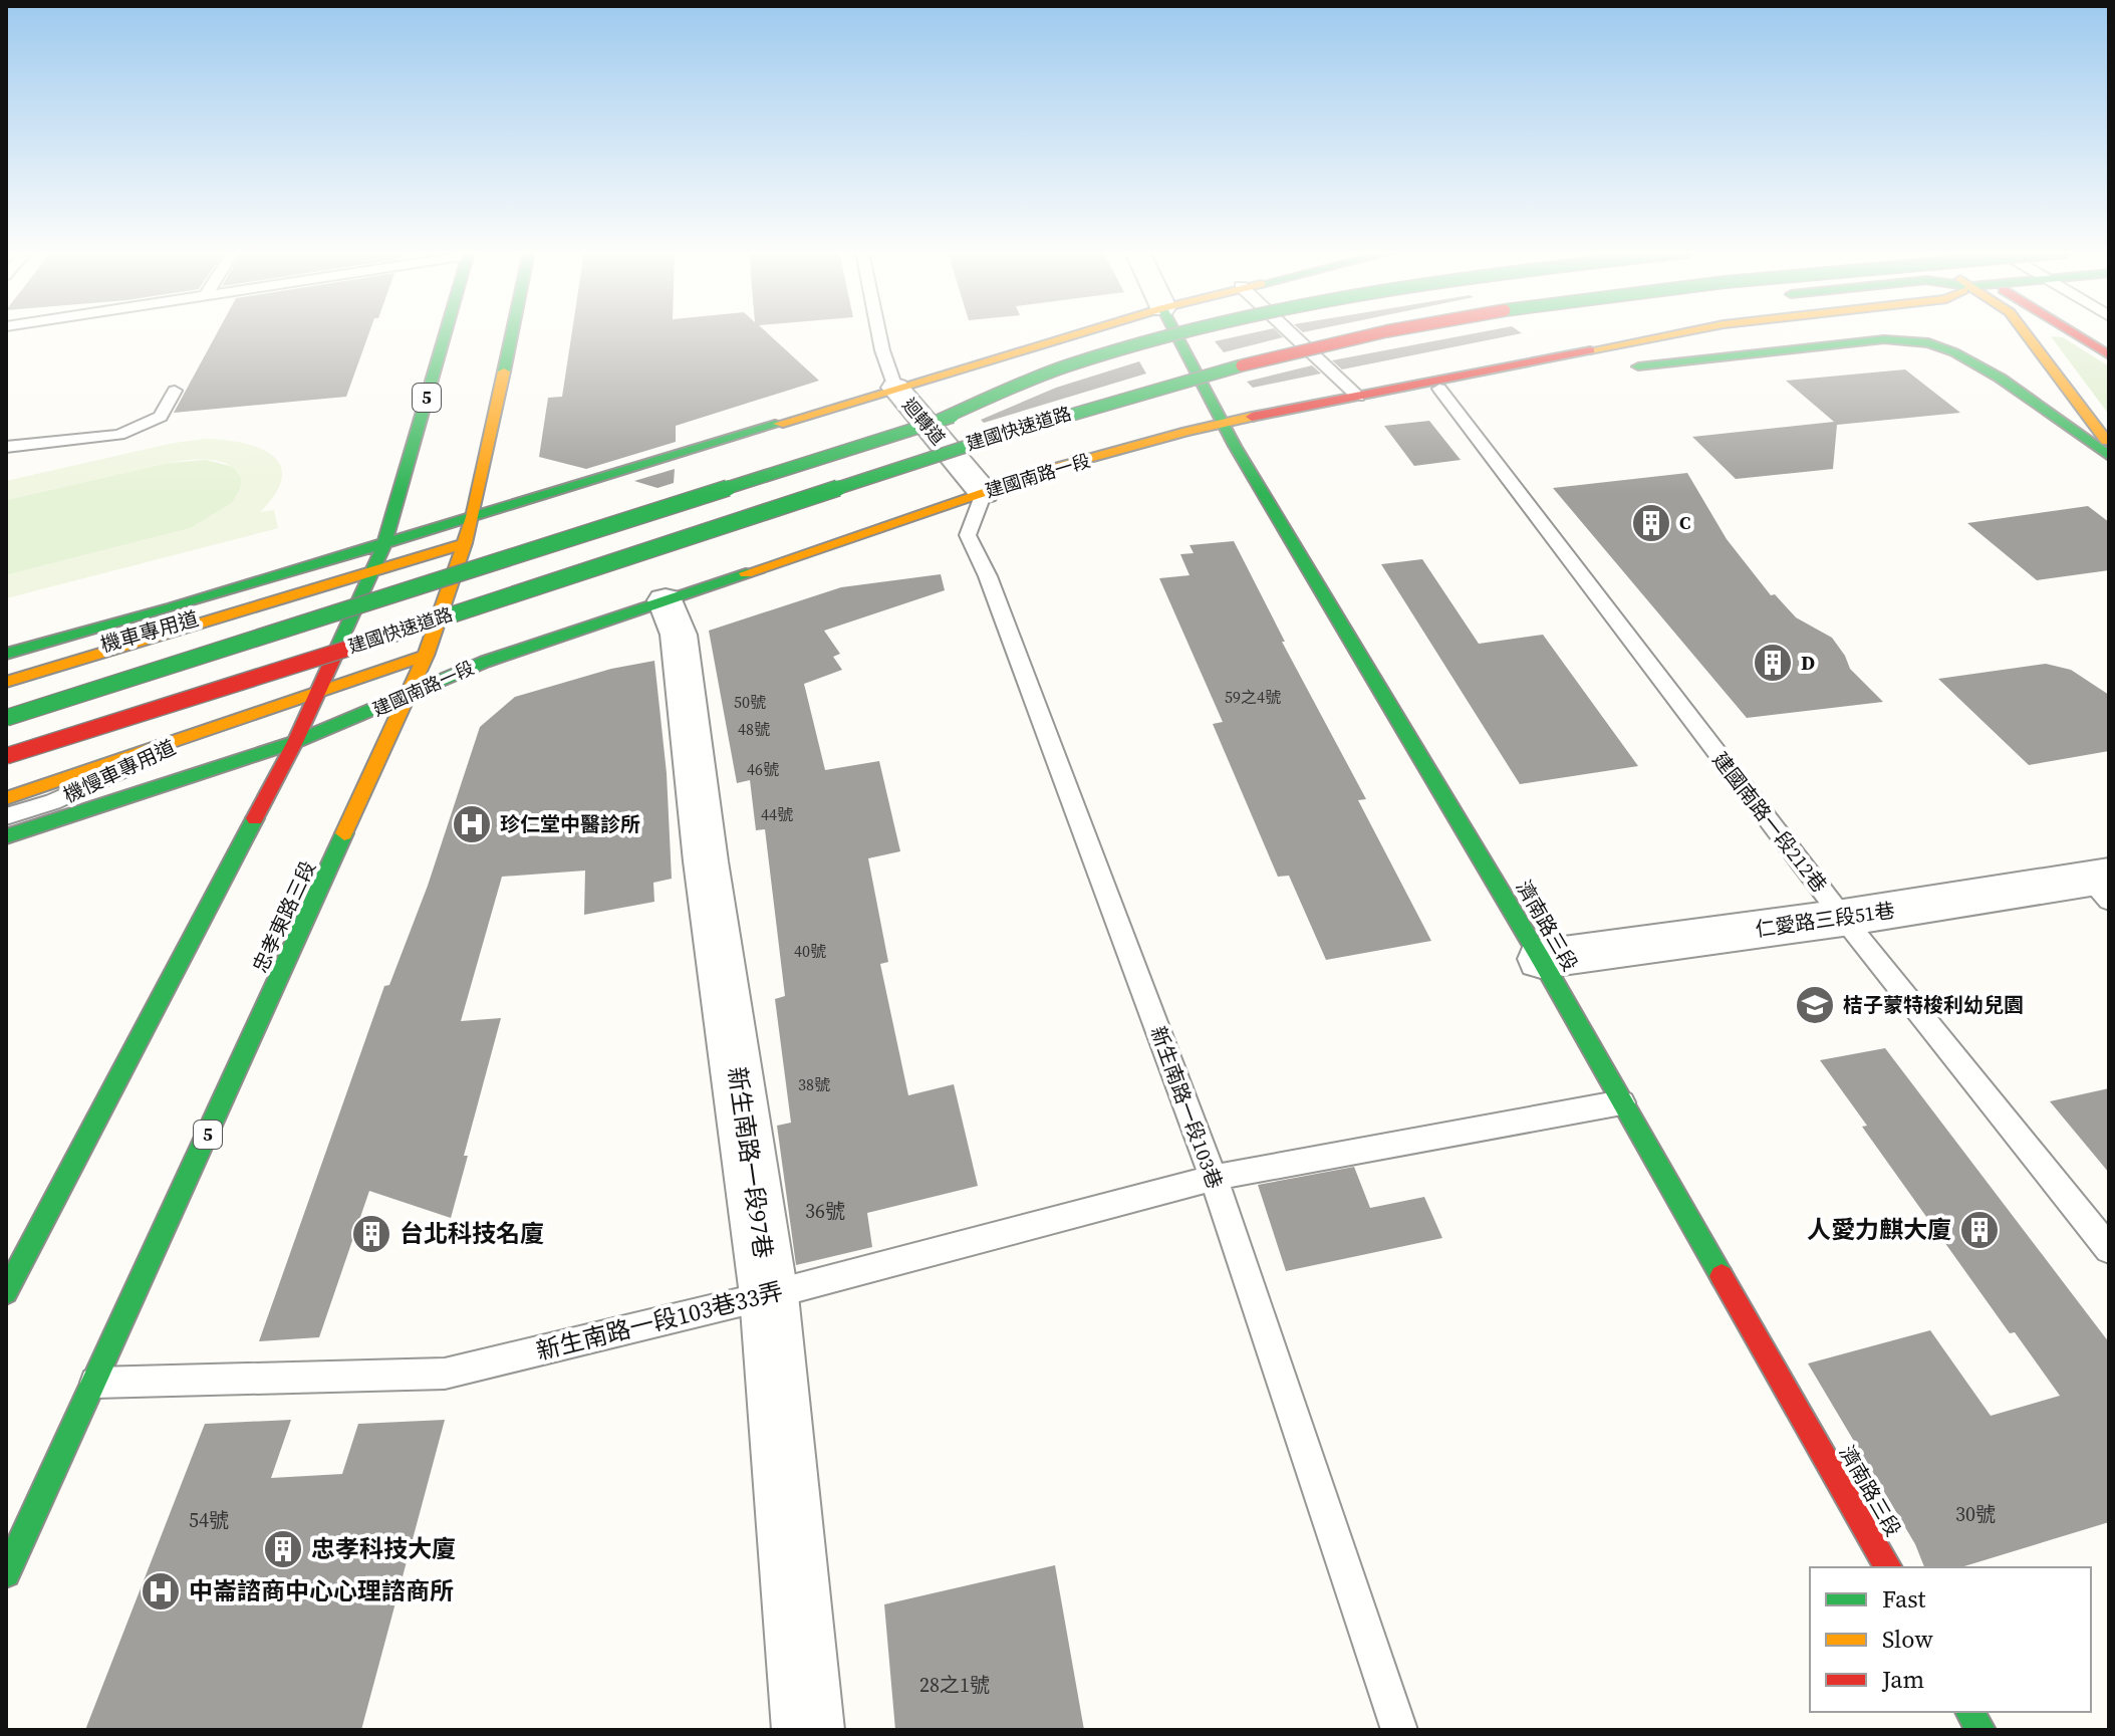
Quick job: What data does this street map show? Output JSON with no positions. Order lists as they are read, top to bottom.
{
  "streets": {
    "main road": [
      "5",
      "建國快速道路",
      "建國南路一段",
      "忠孝東路三段",
      "濟南路三段"
    ],
    "street": ["迴轉道", "仁愛路三段51巷", "新生南路一段97巷"],
    "lane": [
      "機車專用道",
      "機慢車專用道",
      "建國南路一段212巷",
      "新生南路一段103巷",
      "新生南路一段103巷33弄"
    ]
  },
  "crossings": [
    ["5", "建國南路一段"],
    ["迴轉道", "建國南路一段"],
    ["迴轉道", "新生南路一段103巷"],
    ["建國南路一段", "忠孝東路三段"],
    ["建國南路一段", "濟南路三段"],
    ["建國南路一段", "新生南路一段103巷"],
    ["建國南路一段", "新生南路一段97巷"],
    ["建國南路一段212巷", "仁愛路三段51巷"],
    ["忠孝東路三段", "新生南路一段103巷33弄"],
    ["仁愛路三段51巷", "濟南路三段"],
    ["濟南路三段", "新生南路一段103巷33弄"],
    ["新生南路一段103巷", "新生南路一段103巷33弄"],
    ["新生南路一段97巷", "新生南路一段103巷33弄"]
  ],
  "places": {
    "building": [
      "C",
      "D",
      "人愛力麒大廈",
      "台北科技名廈",
      "忠孝科技大廈"
    ],
    "hospital": ["珍仁堂中醫診所", "中崙諮商中心心理諮商所"],
    "school or university": ["桔子蒙特梭利幼兒園"]
  },
  "house_numbers": [
    "59之4號",
    "50號",
    "48號",
    "46號",
    "44號",
    "40號",
    "38號",
    "36號",
    "30號",
    "54號",
    "28之1號"
  ],
  "legend": ["Fast", "Slow", "Jam"]
}
